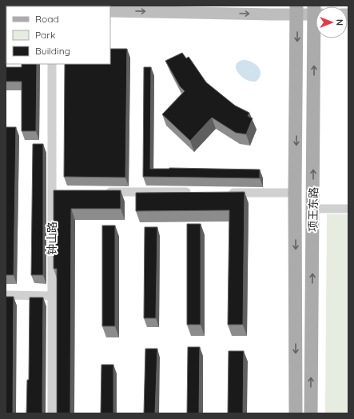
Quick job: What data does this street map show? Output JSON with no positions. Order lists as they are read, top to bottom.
{
  "streets": {
    "main road": ["项王东路"],
    "street": ["钟山路"]
  },
  "legend": ["Road", "Park", "Building"],
  "north": "right"
}
